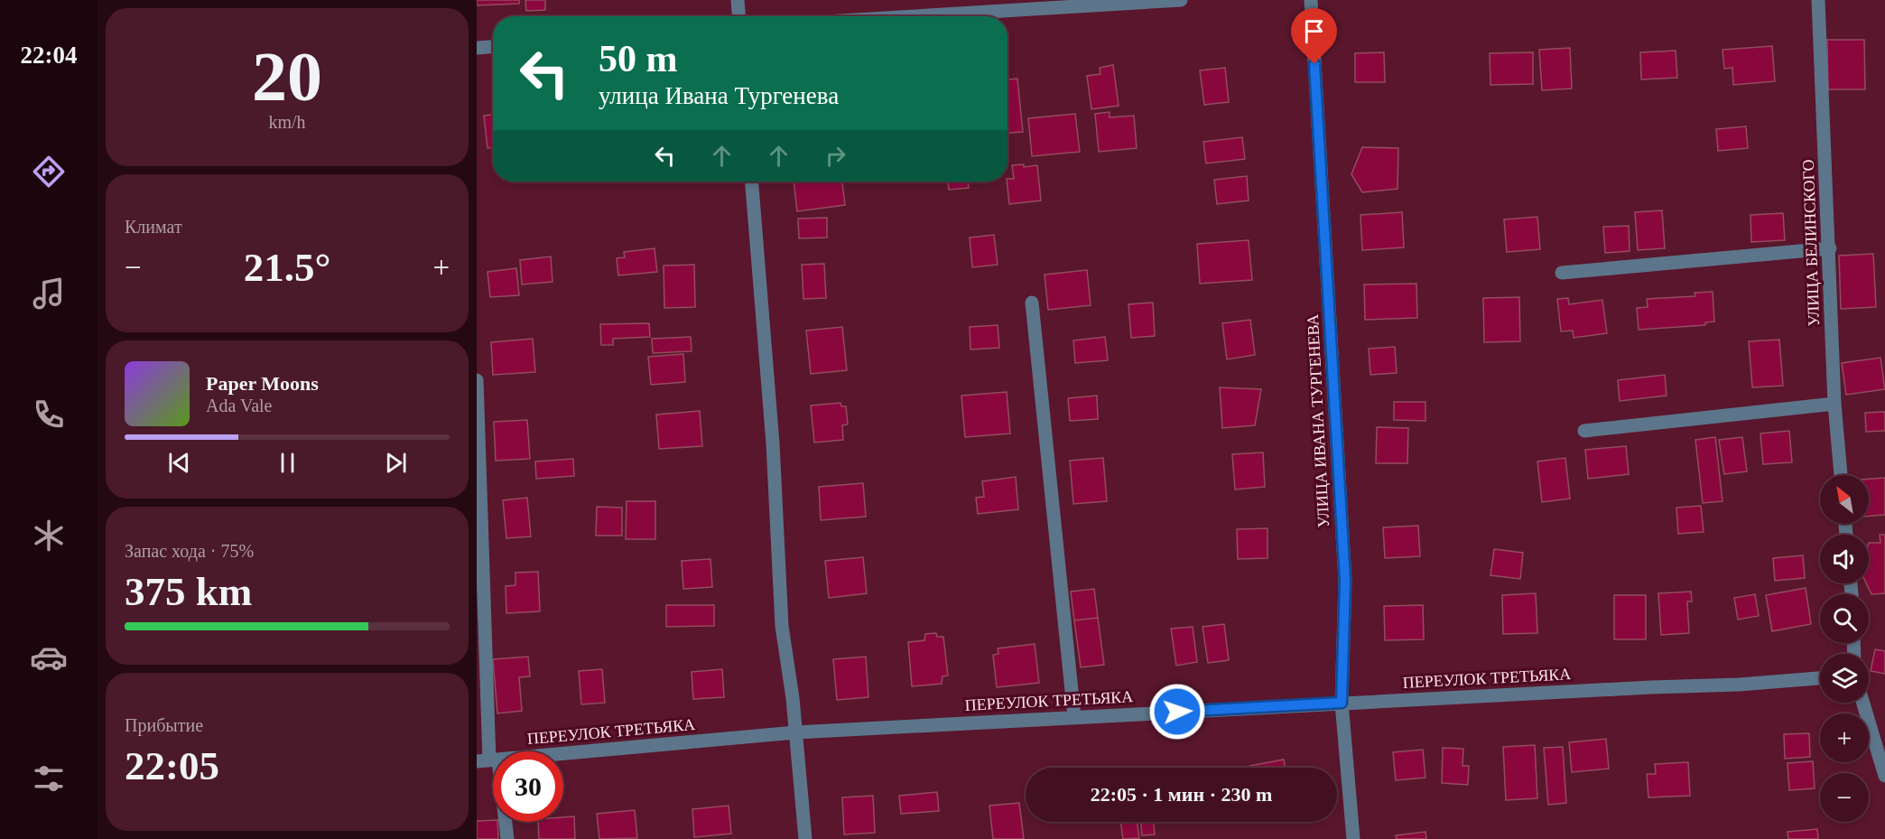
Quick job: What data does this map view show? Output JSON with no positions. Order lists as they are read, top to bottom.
{
  "streets": {
    "street": ["УЛИЦА БЕЛИНСКОГО", "УЛИЦА ИВАНА ТУРГЕНЕВА", "ПЕРЕУЛОК ТРЕТЬЯКА"]
  },
  "crossings": [
    ["УЛИЦА ИВАНА ТУРГЕНЕВА", "ПЕРЕУЛОК ТРЕТЬЯКА"]
  ],
  "north": "top left",
  "page": {
    "tabs": "22:04",
    "tile": [
      ["20", "km/h"],
      "Климат",
      ["Запас хода · 75%", "375 km"],
      ["Прибытие", "22:05"]
    ],
    "turn": ["50 m", "улица Ивана Тургенева"],
    "heat": ["−", "21.5°", "+"],
    "song": ["Paper Moons", "Ada Vale"],
    "map_buttons": ["+", "−"],
    "limit": "30",
    "trip": "22:05 · 1 мин · 230 m"
  }
}
